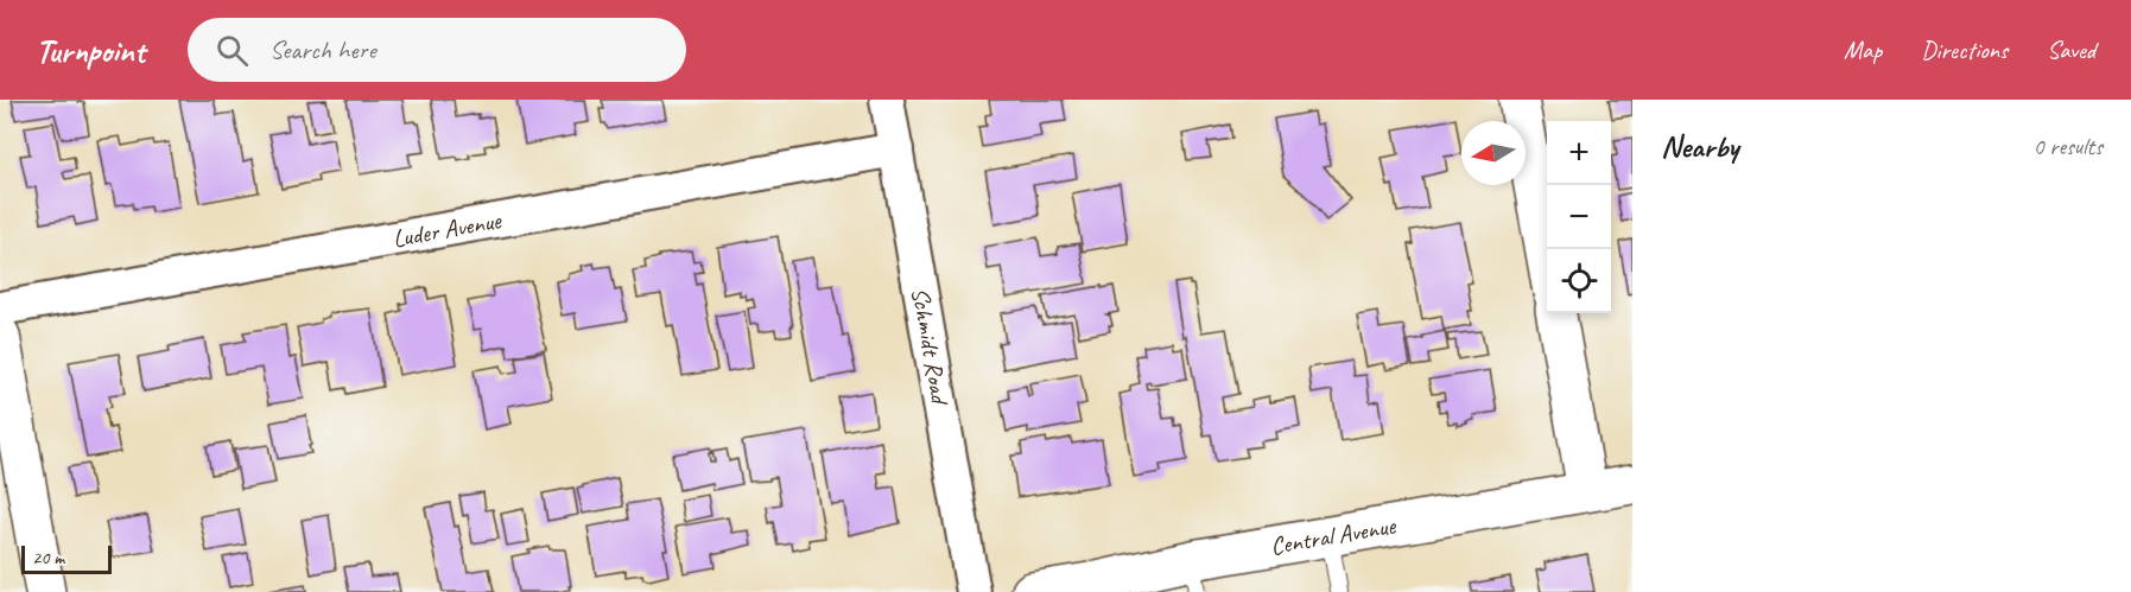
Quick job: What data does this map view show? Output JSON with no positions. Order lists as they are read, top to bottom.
{
  "streets": {
    "street": ["Luder Avenue", "Schmidt Road", "Central Avenue"]
  },
  "crossings": [
    ["Luder Avenue", "Schmidt Road"]
  ],
  "scale_bar": "20 m",
  "north": "left",
  "page": {
    "header": "Turnpoint",
    "search": "Search here",
    "nav": ["Map", "Directions", "Saved"],
    "heading": ["Nearby", "0 results"],
    "map_buttons": ["+", "−"],
    "scale": "20 m"
  }
}
